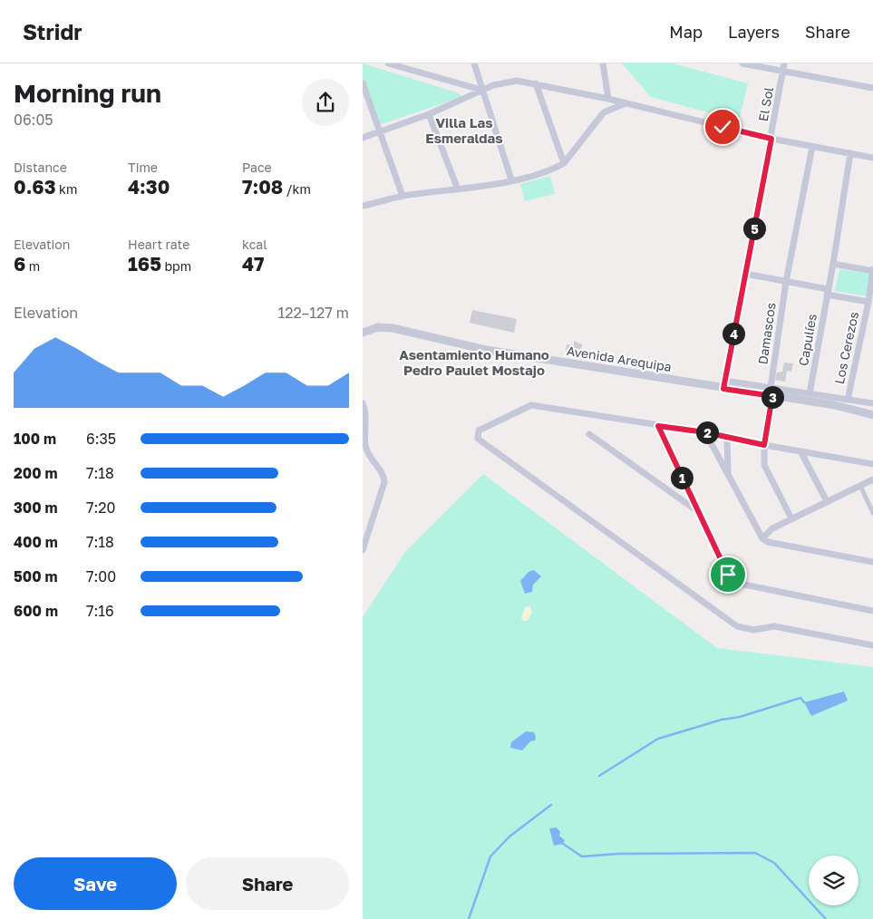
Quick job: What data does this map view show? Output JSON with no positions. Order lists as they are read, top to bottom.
{
  "streets": {
    "street": [
      "El Sol",
      "Damascos",
      "Capulíes",
      "Los Cerezos",
      "Avenida Arequipa"
    ]
  },
  "crossings": [
    ["El Sol", "Avenida Arequipa"],
    ["Damascos", "Avenida Arequipa"]
  ],
  "districts": ["Villa Las Esmeraldas", "Asentamiento Humano Pedro Paulet Mostajo"],
  "page": {
    "header": "Stridr",
    "nav": ["Map", "Layers", "Share"],
    "heading": ["Morning run", "06:05"],
    "stats": [
      ["Distance", "0.63 km"],
      ["Time", "4:30"],
      ["Pace", "7:08 /km"],
      ["Elevation", "6 m"],
      ["Heart rate", "165 bpm"],
      ["kcal", "47"]
    ],
    "pins": [
      "5",
      "4",
      "3",
      "2",
      "1"
    ],
    "chart": ["Elevation", "122–127 m"],
    "list": [
      {
        "name": "100 m",
        "note": "6:35"
      },
      {
        "name": "200 m",
        "note": "7:18"
      },
      {
        "name": "300 m",
        "note": "7:20"
      },
      {
        "name": "400 m",
        "note": "7:18"
      },
      {
        "name": "500 m",
        "note": "7:00"
      },
      {
        "name": "600 m",
        "note": "7:16"
      }
    ],
    "buttons": ["Save", "Share"]
  }
}
